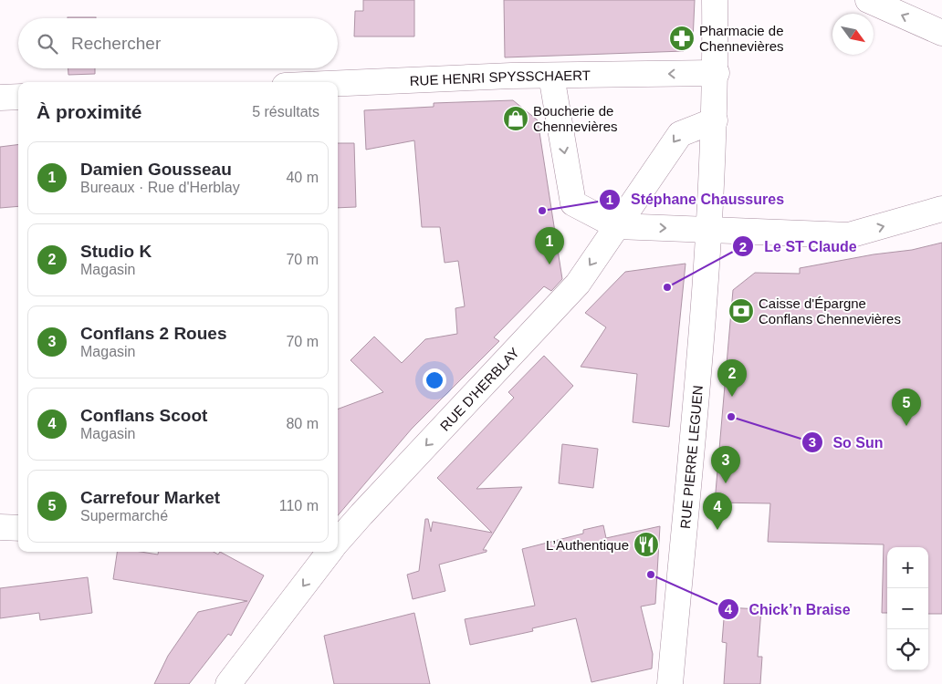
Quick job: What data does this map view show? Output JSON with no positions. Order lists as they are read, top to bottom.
{
  "streets": {
    "main road": ["RUE HENRI SPYSSCHAERT", "RUE D'HERBLAY", "RUE PIERRE LEGUEN"]
  },
  "crossings": [
    ["RUE HENRI SPYSSCHAERT", "RUE PIERRE LEGUEN"],
    ["RUE D'HERBLAY", "RUE PIERRE LEGUEN"]
  ],
  "one_way": ["RUE D'HERBLAY"],
  "places": {
    "pharmacy": ["Pharmacie de Chennevières"],
    "shop": ["Boucherie de Chennevières"],
    "other": [
      "Stéphane Chaussures",
      "Le ST Claude",
      "So Sun",
      "Chick’n Braise"
    ],
    "bank": ["Caisse d'Épargne Conflans Chennevières"],
    "restaurant": ["L’Authentique"]
  },
  "north": "bottom right",
  "page": {
    "search": "Rechercher",
    "heading": ["À proximité", "5 résultats"],
    "list": [
      {
        "mark": "1",
        "name": "Damien Gousseau",
        "note": "Bureaux · Rue d'Herblay",
        "value": "40 m"
      },
      {
        "mark": "2",
        "name": "Studio K",
        "note": "Magasin",
        "value": "70 m"
      },
      {
        "mark": "3",
        "name": "Conflans 2 Roues",
        "note": "Magasin",
        "value": "70 m"
      },
      {
        "mark": "4",
        "name": "Conflans Scoot",
        "note": "Magasin",
        "value": "80 m"
      },
      {
        "mark": "5",
        "name": "Carrefour Market",
        "note": "Supermarché",
        "value": "110 m"
      }
    ],
    "pins": [
      "1",
      "2",
      "5",
      "3",
      "4"
    ],
    "map_buttons": ["+", "−"]
  }
}
